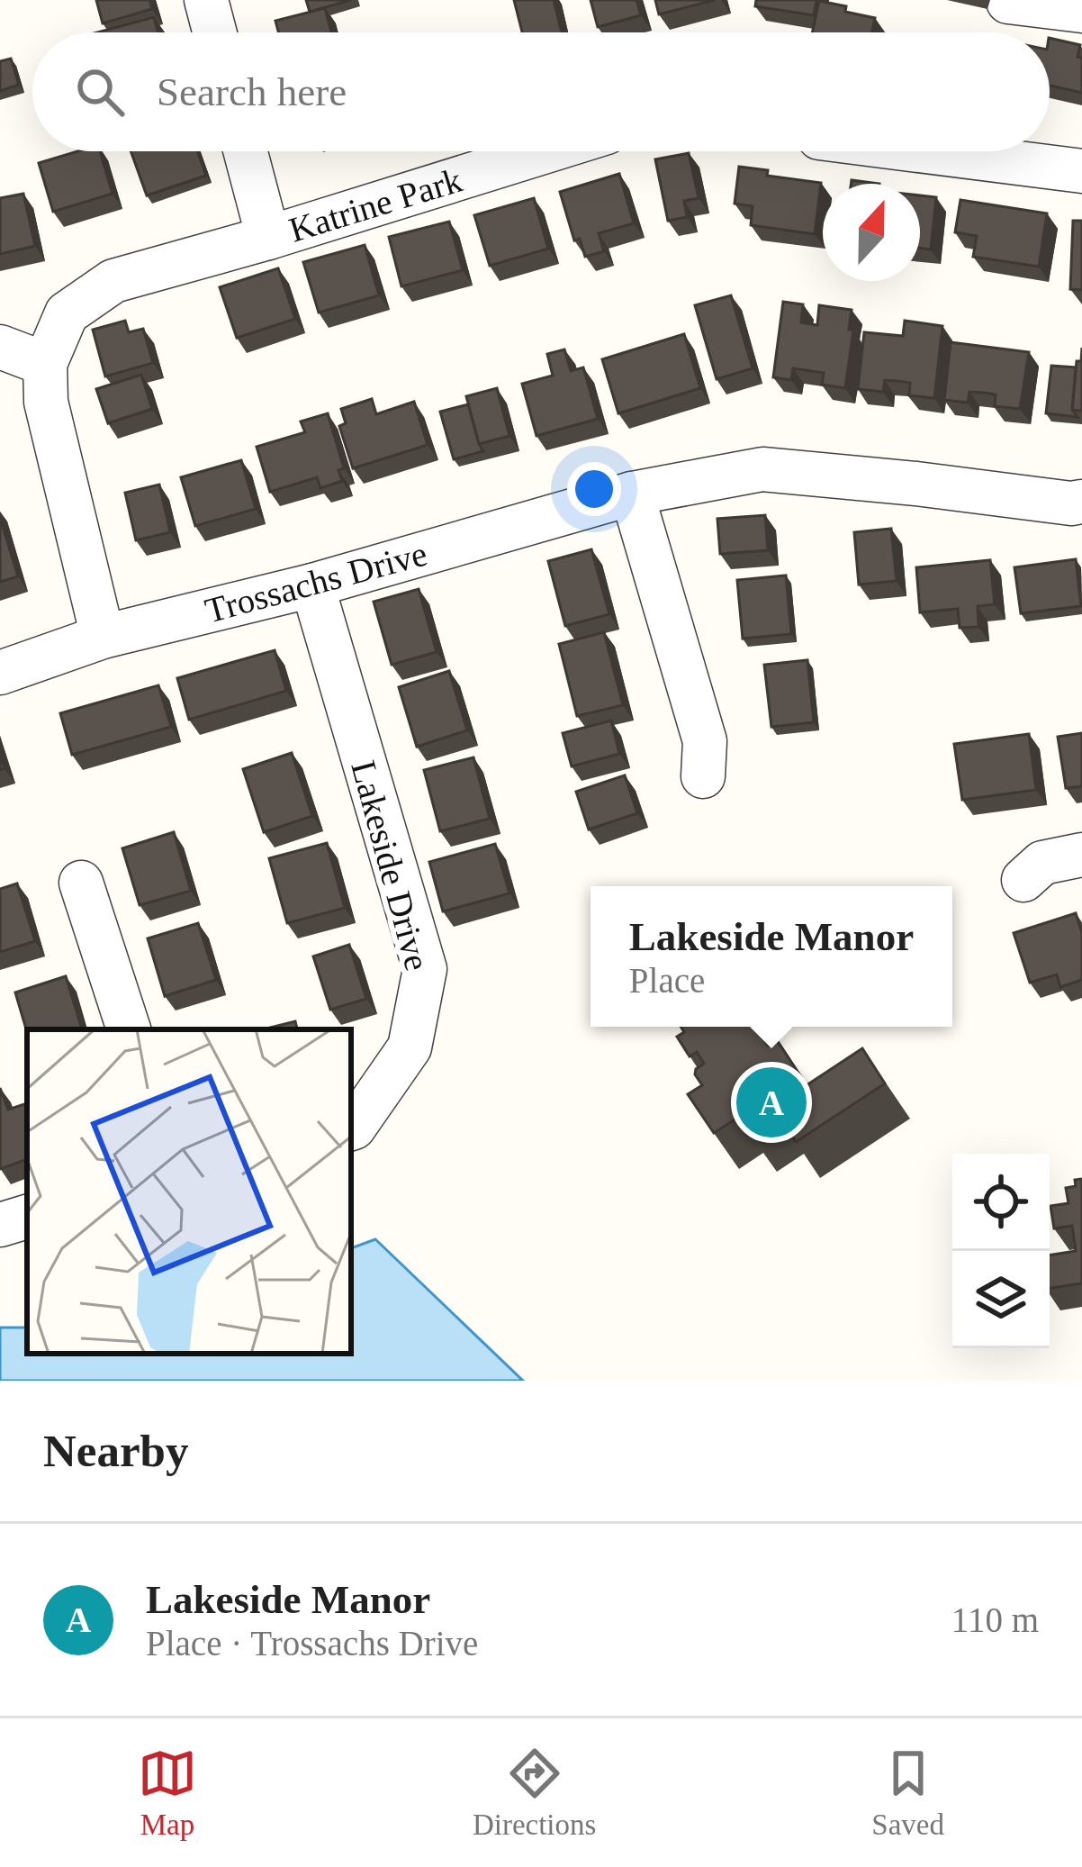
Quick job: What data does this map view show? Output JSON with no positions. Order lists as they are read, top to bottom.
{
  "streets": {
    "street": ["Katrine Park", "Trossachs Drive", "Lakeside Drive"]
  },
  "crossings": [
    ["Katrine Park", "Trossachs Drive"],
    ["Trossachs Drive", "Lakeside Drive"]
  ],
  "north": "top",
  "page": {
    "search": "Search here",
    "popup": ["Lakeside Manor", "Place"],
    "pins": "A",
    "heading": "Nearby",
    "list": [
      {
        "mark": "A",
        "name": "Lakeside Manor",
        "note": "Place · Trossachs Drive",
        "value": "110 m"
      }
    ],
    "nav": ["Map", "Directions", "Saved"]
  }
}
